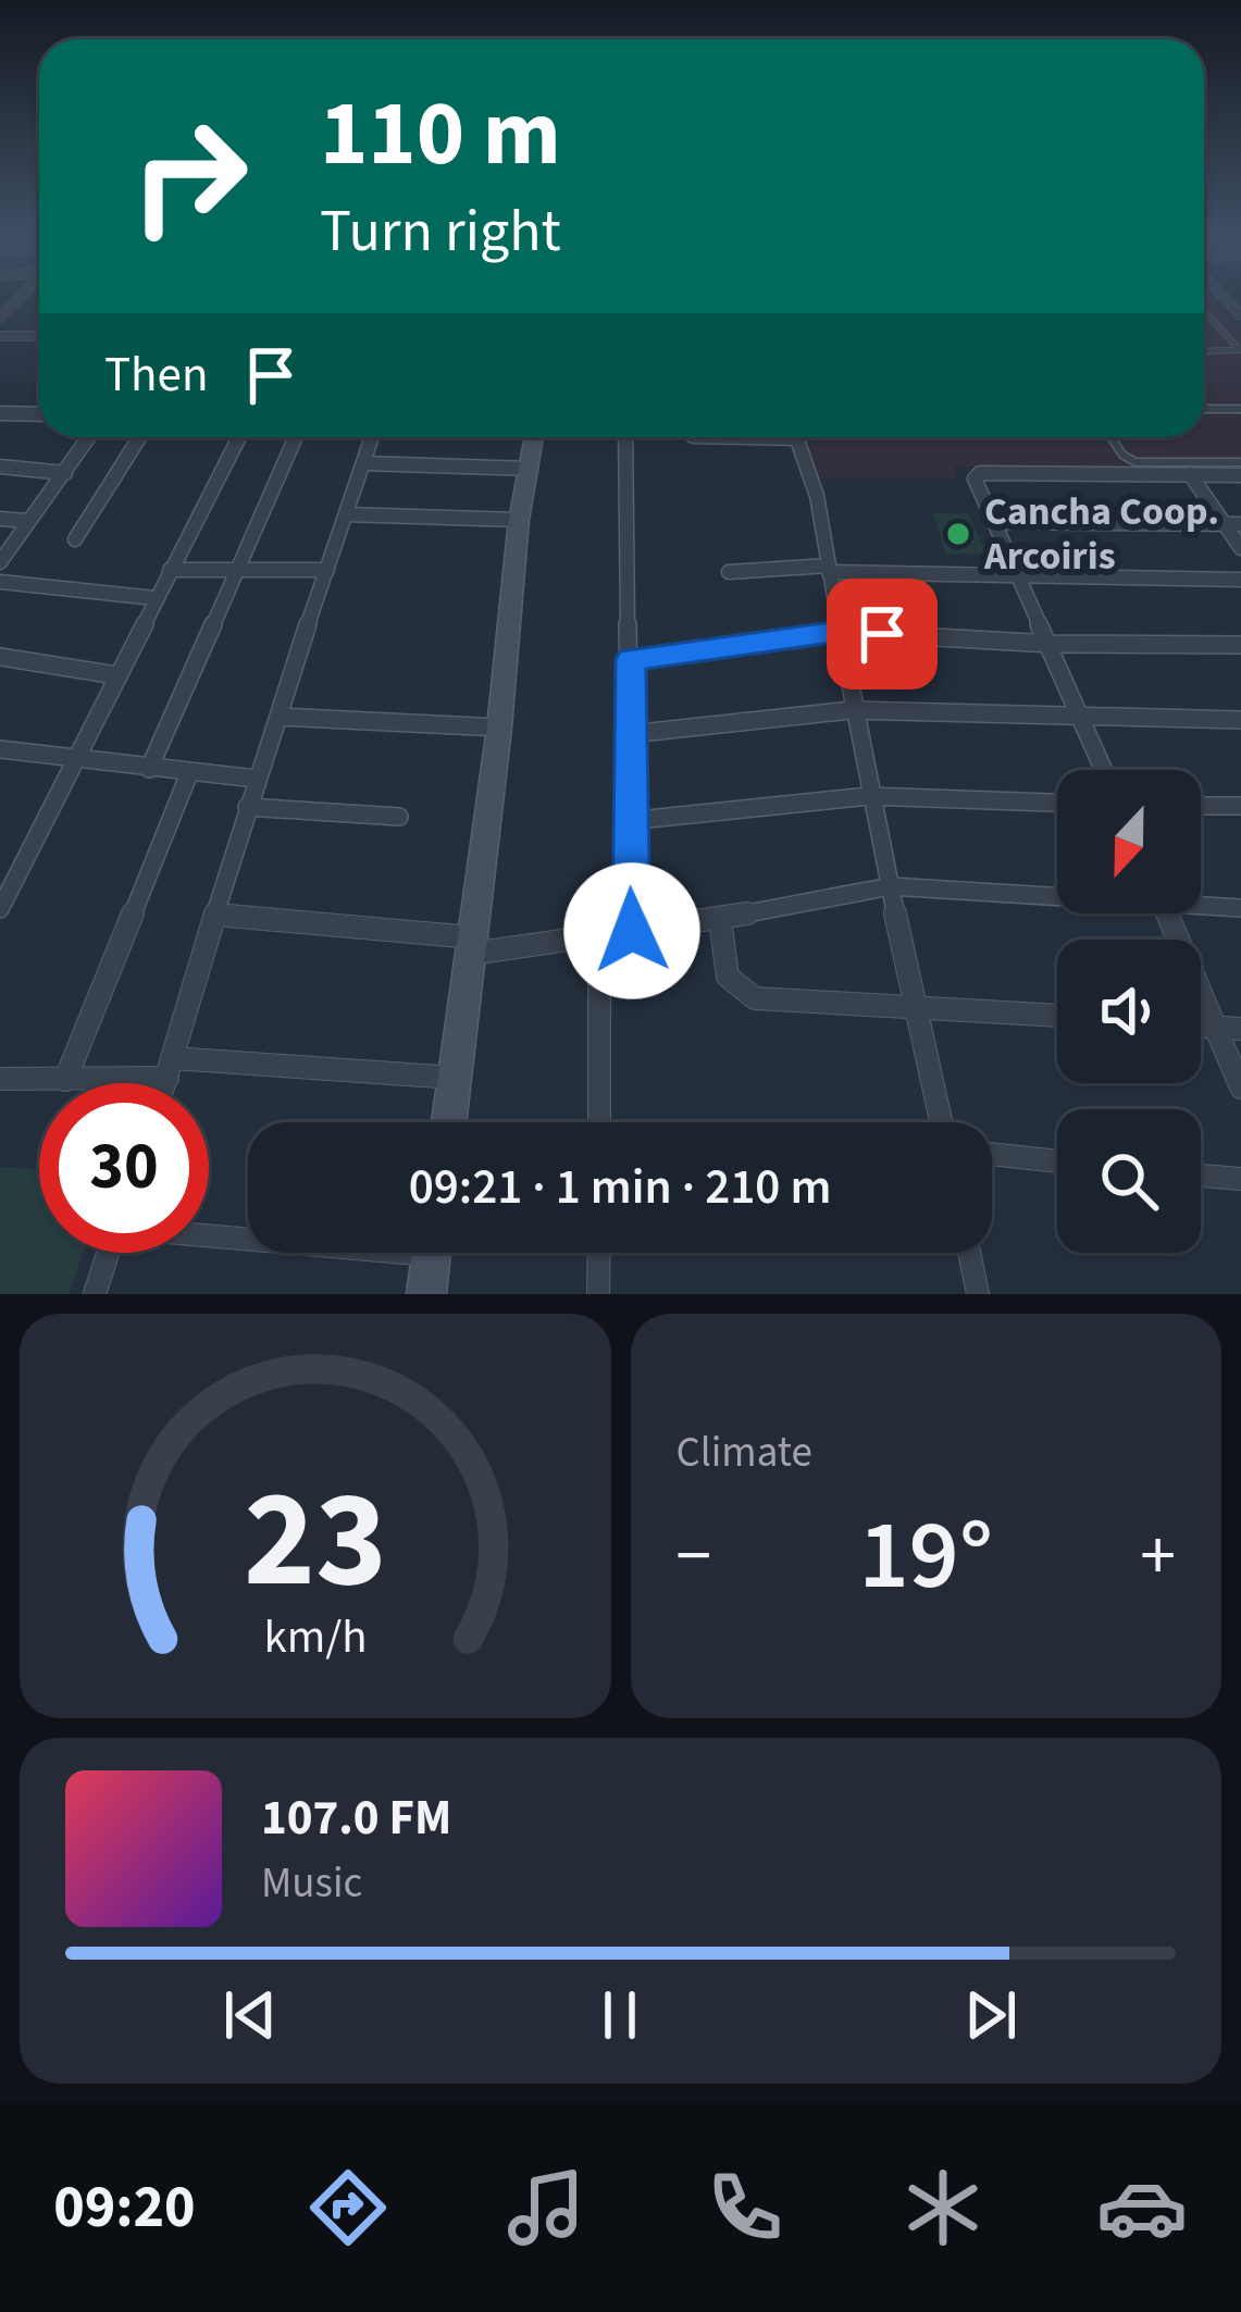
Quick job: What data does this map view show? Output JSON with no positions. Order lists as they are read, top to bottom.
{
  "places": ["Cancha Coop. Arcoiris"],
  "north": "bottom",
  "page": {
    "turn": ["110 m", "Turn right"],
    "then": "Then",
    "limit": "30",
    "trip": "09:21 · 1 min · 210 m",
    "tile": "Climate",
    "heat": ["−", "19°", "+"],
    "song": ["107.0 FM", "Music"],
    "tabs": "09:20",
    "gauge": ["23", "km/h"]
  }
}
